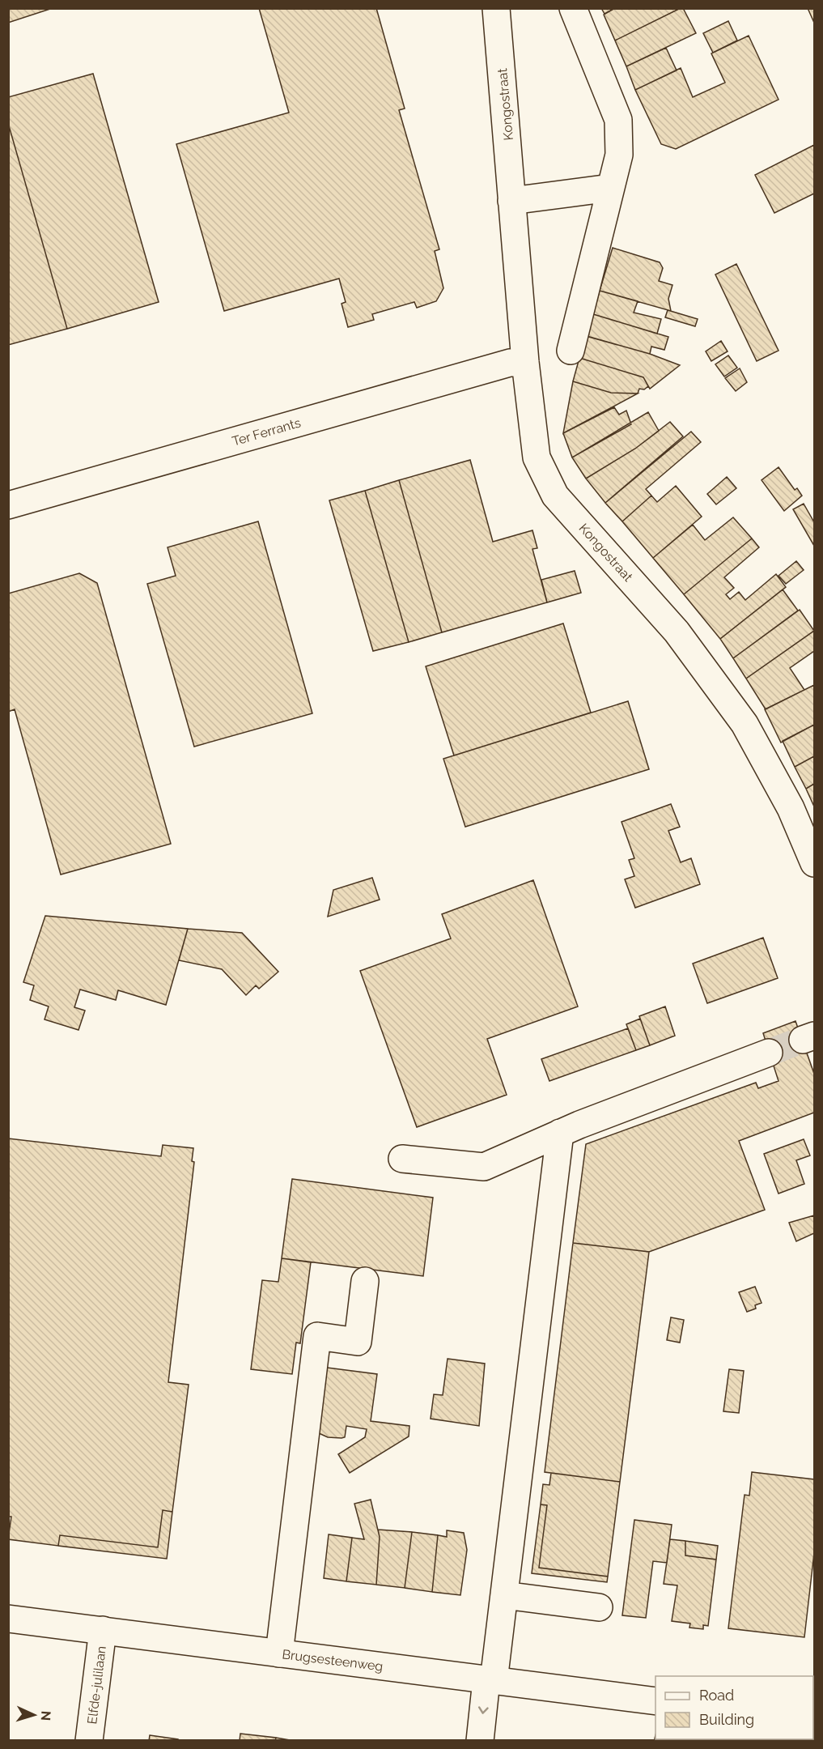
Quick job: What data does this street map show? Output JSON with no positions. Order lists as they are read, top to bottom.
{
  "streets": {
    "street": [
      "Kongostraat",
      "Ter Ferrants",
      "Brugsesteenweg",
      "Elfde-julilaan"
    ]
  },
  "crossings": [
    ["Kongostraat", "Ter Ferrants"],
    ["Brugsesteenweg", "Elfde-julilaan"]
  ],
  "legend": ["Road", "Building"],
  "north": "right"
}
